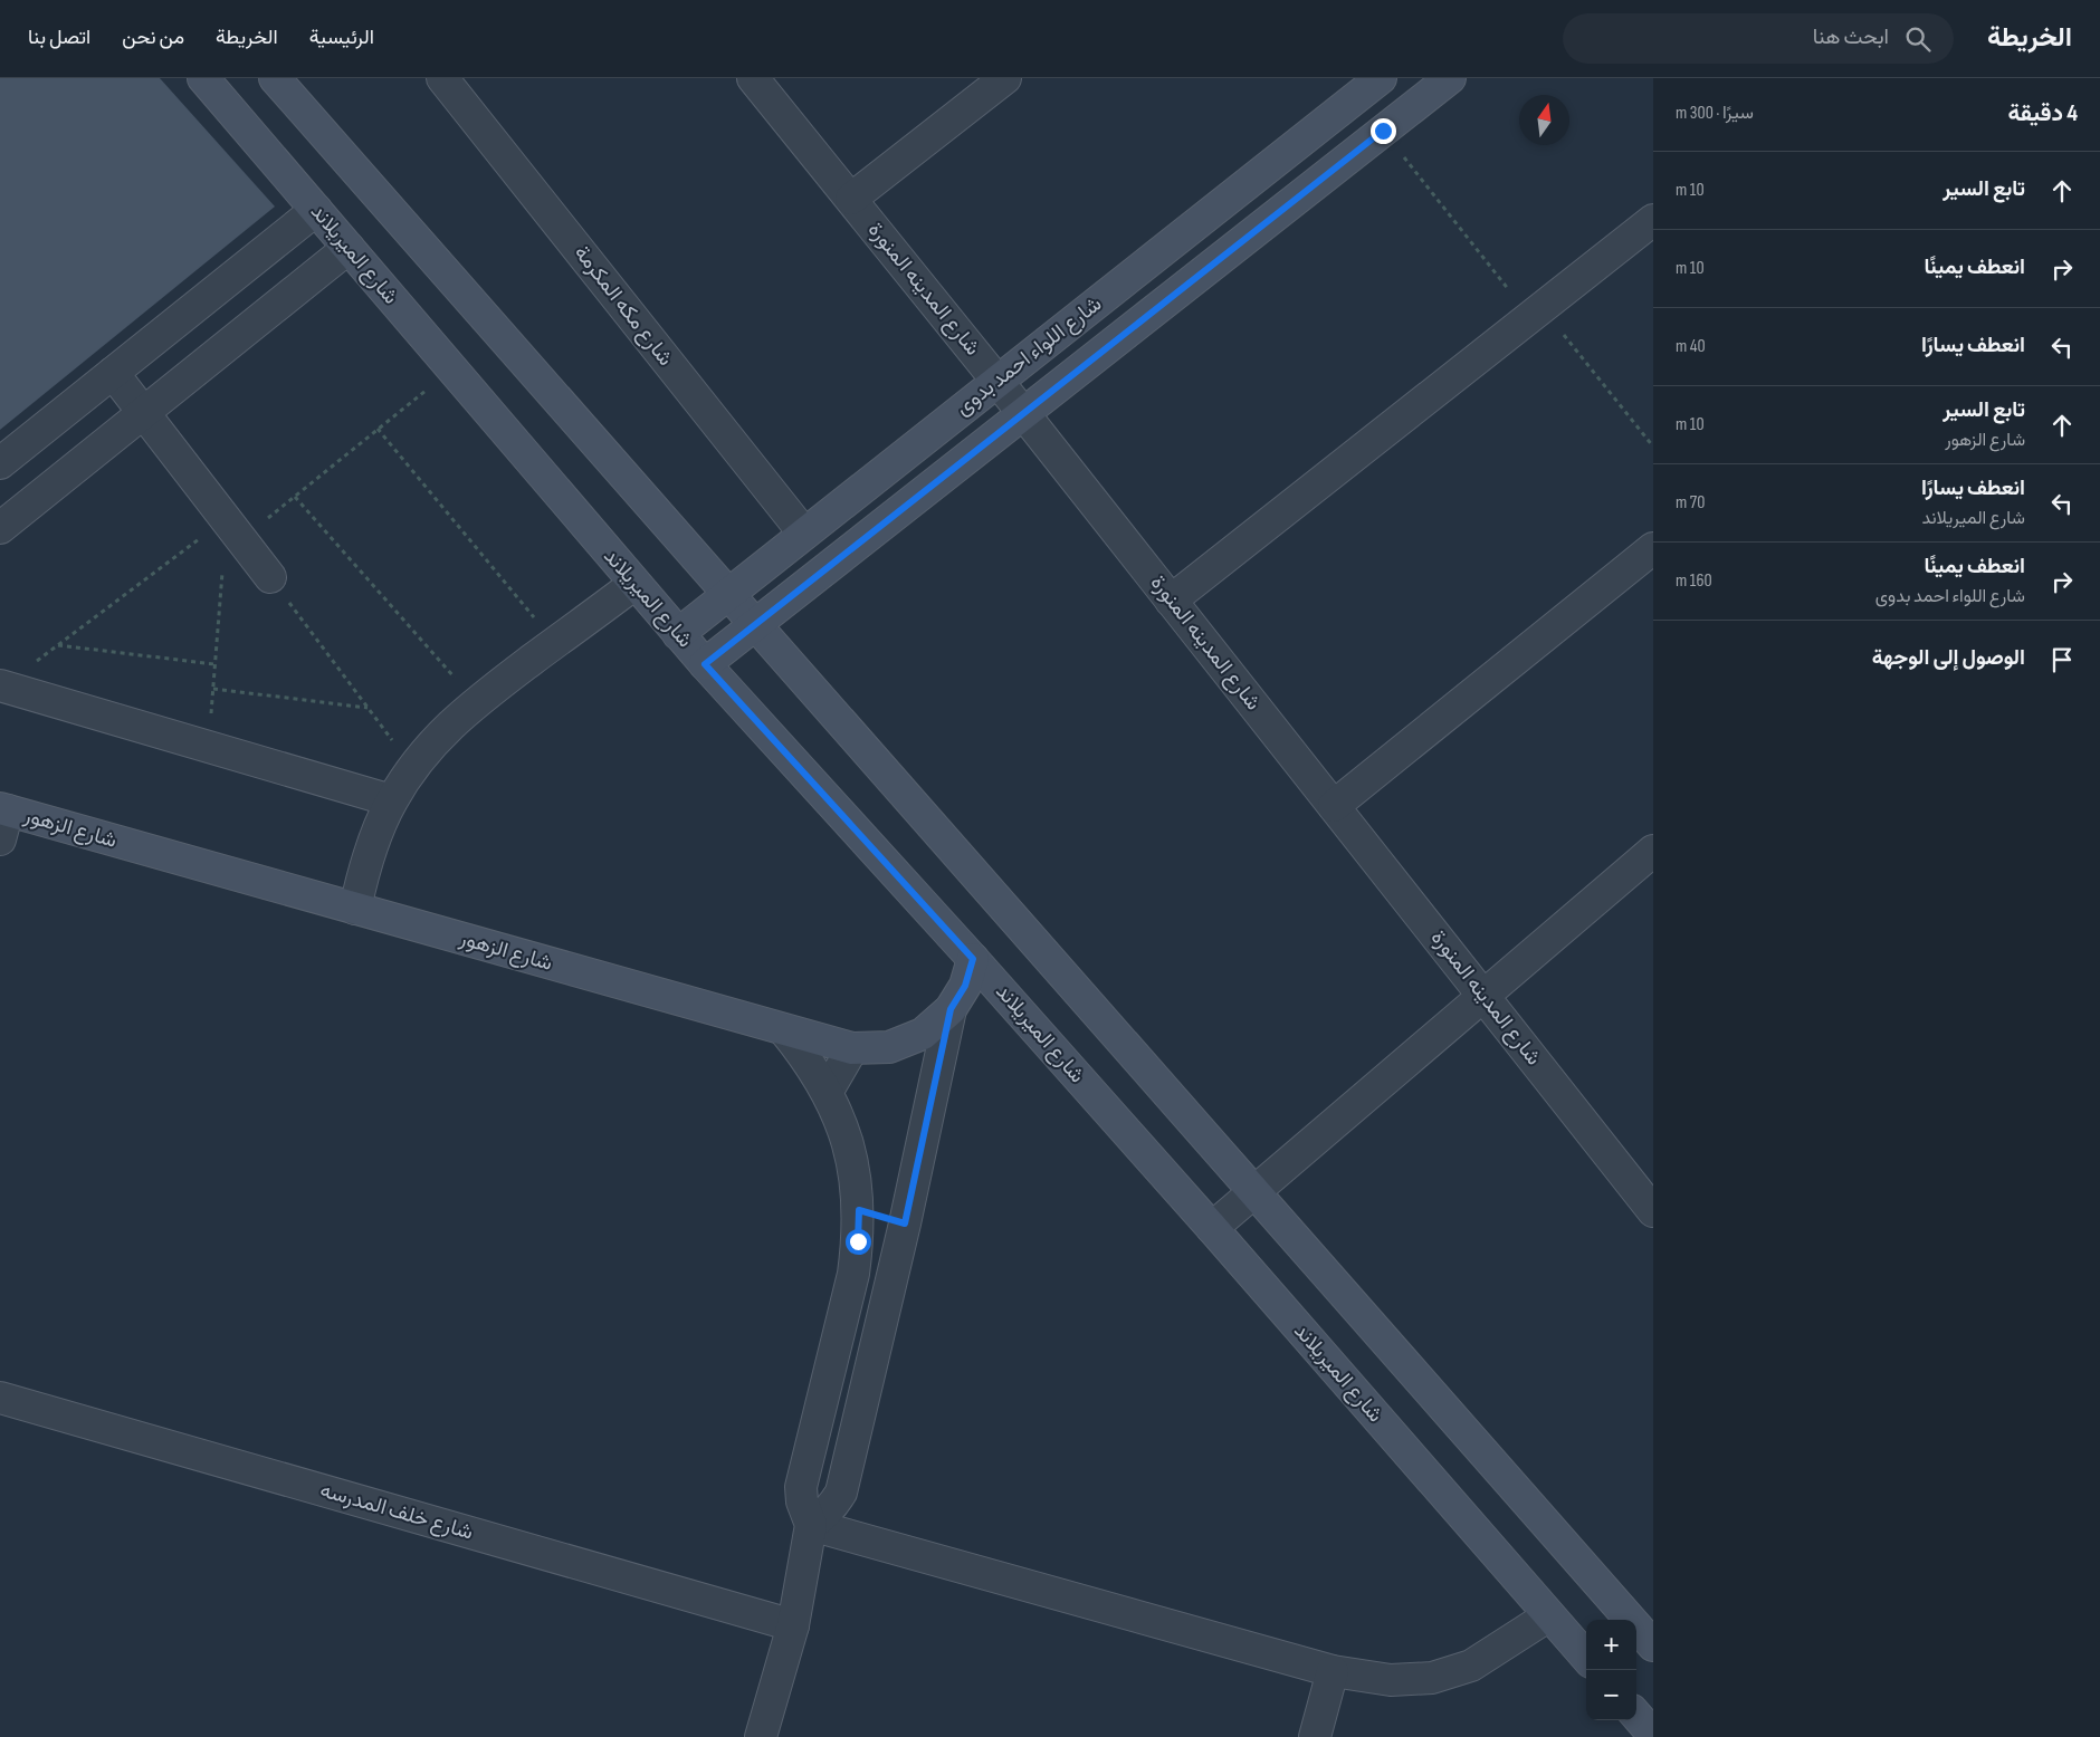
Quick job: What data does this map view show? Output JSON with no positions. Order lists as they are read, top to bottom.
{
  "streets": {
    "street": [
      "شارع الميريلاند",
      "شارع المدينه المنورة",
      "شارع مكه المكرمة",
      "شارع اللواء احمد بدوى",
      "شارع الزهور",
      "شارع خلف المدرسه"
    ]
  },
  "crossings": [
    ["شارع الميريلاند", "شارع اللواء احمد بدوى"],
    ["شارع الميريلاند", "شارع الزهور"],
    ["شارع المدينه المنورة", "شارع اللواء احمد بدوى"],
    ["شارع مكه المكرمة", "شارع اللواء احمد بدوى"]
  ],
  "north": "top",
  "page": {
    "header": "الخريطة",
    "search": "ابحث هنا",
    "nav": [
      "الرئيسية",
      "الخريطة",
      "من نحن",
      "اتصل بنا"
    ],
    "heading": ["4 دقيقة", "سيرًا · 300 m"],
    "list": [
      ["تابع السير", "10 m"],
      ["انعطف يمينًا", "10 m"],
      ["انعطف يسارًا", "40 m"],
      ["تابع السير", "شارع الزهور", "10 m"],
      ["انعطف يسارًا", "شارع الميريلاند", "70 m"],
      ["انعطف يمينًا", "شارع اللواء احمد بدوى", "160 m"],
      "الوصول إلى الوجهة"
    ],
    "map_buttons": ["+", "−"]
  }
}
